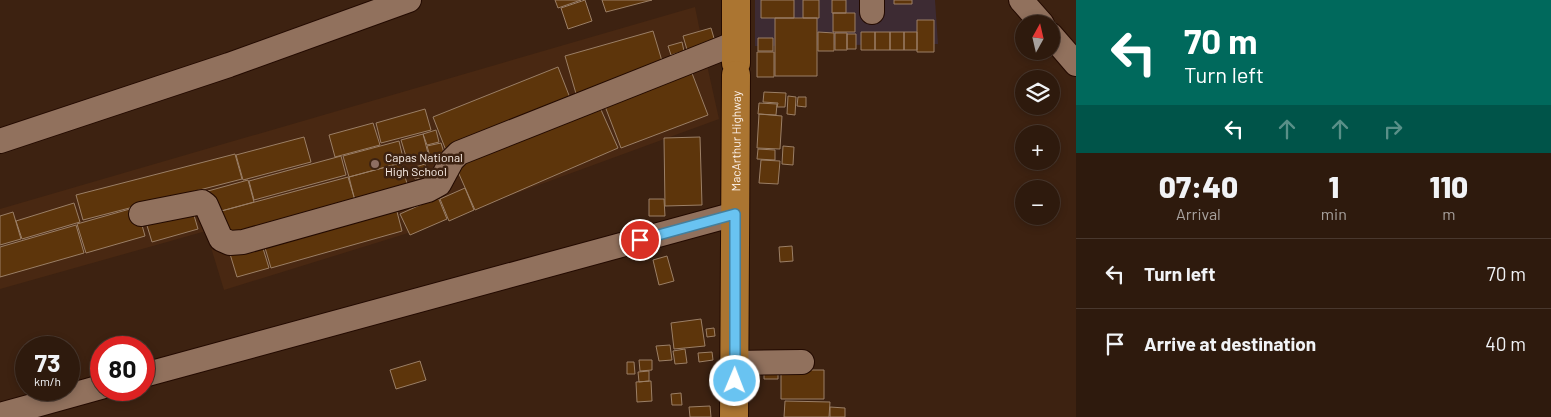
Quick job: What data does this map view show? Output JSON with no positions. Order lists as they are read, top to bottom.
{
  "streets": {
    "highway": ["MacArthur Highway"]
  },
  "places": ["Capas National High School"],
  "north": "top",
  "page": {
    "turn": ["70 m", "Turn left"],
    "map_buttons": ["+", "−"],
    "eta": [
      "07:40",
      "Arrival",
      "1",
      "min",
      "110",
      "m"
    ],
    "list": [
      {
        "name": "Turn left",
        "value": "70 m"
      },
      {
        "name": "Arrive at destination",
        "value": "40 m"
      }
    ],
    "speed": "73 km/h",
    "limit": "80"
  }
}
